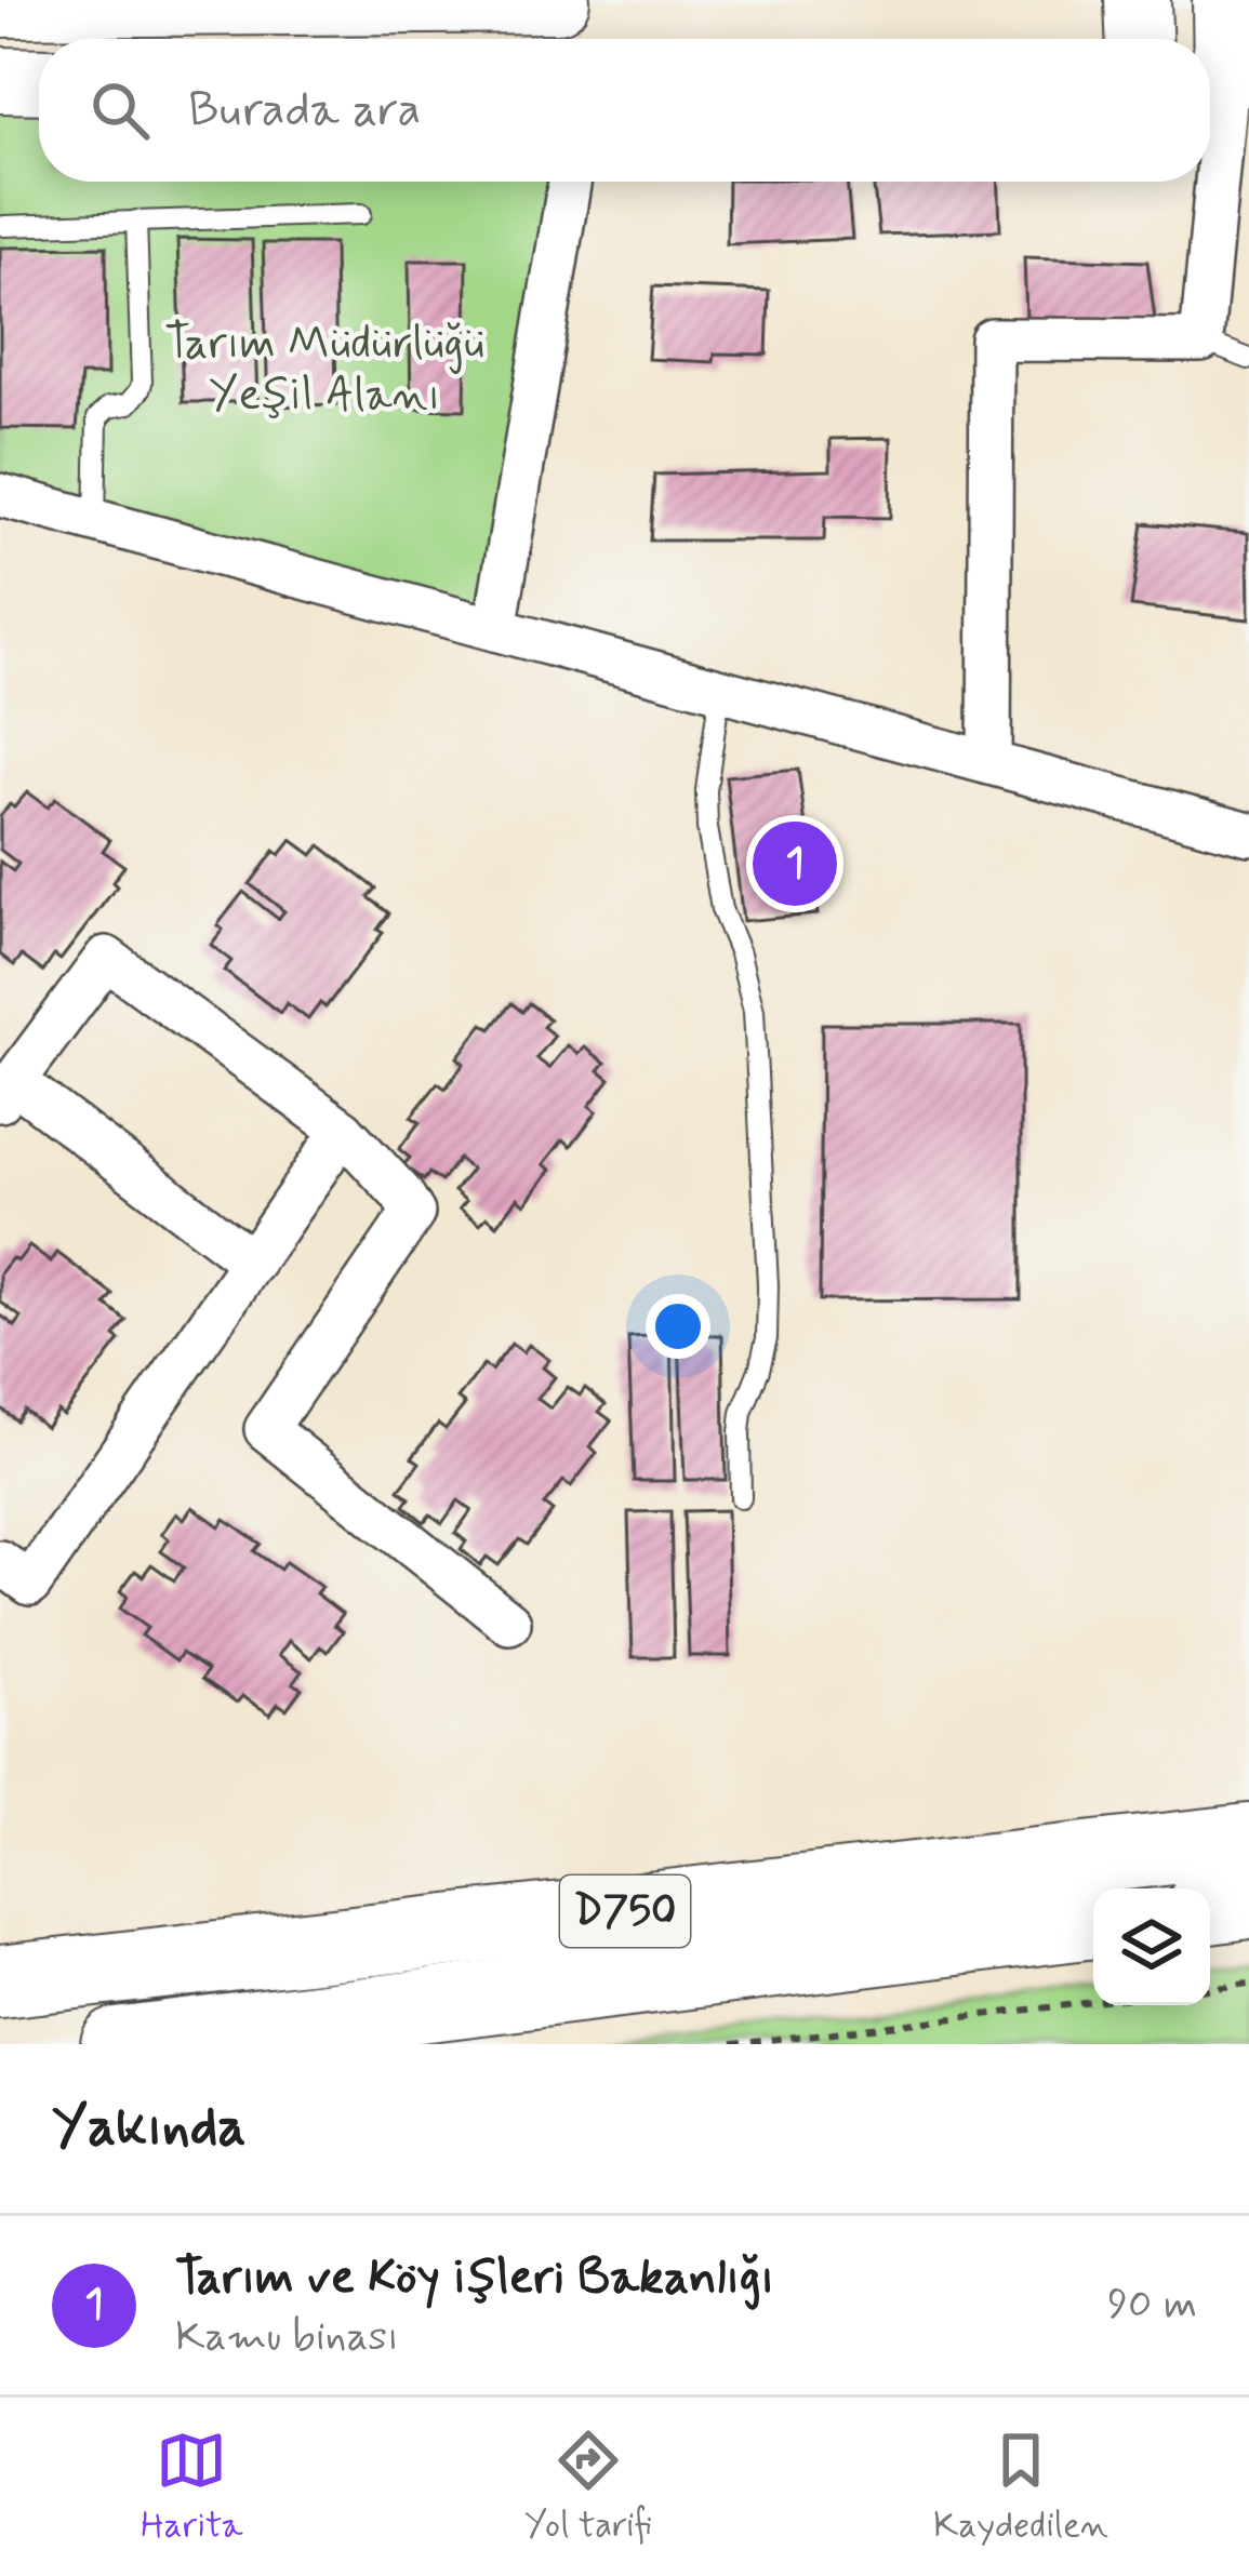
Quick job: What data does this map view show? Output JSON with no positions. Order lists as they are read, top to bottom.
{
  "streets": {
    "highway": ["D750"]
  },
  "parks": ["Tarım Müdürlüğü Yeşil Alanı"],
  "page": {
    "search": "Burada ara",
    "pins": "1",
    "heading": "Yakında",
    "list": [
      {
        "mark": "1",
        "name": "Tarım ve Köy işleri Bakanlığı",
        "note": "Kamu binası",
        "value": "90 m"
      }
    ],
    "nav": ["Harita", "Yol tarifi", "Kaydedilen"]
  }
}
